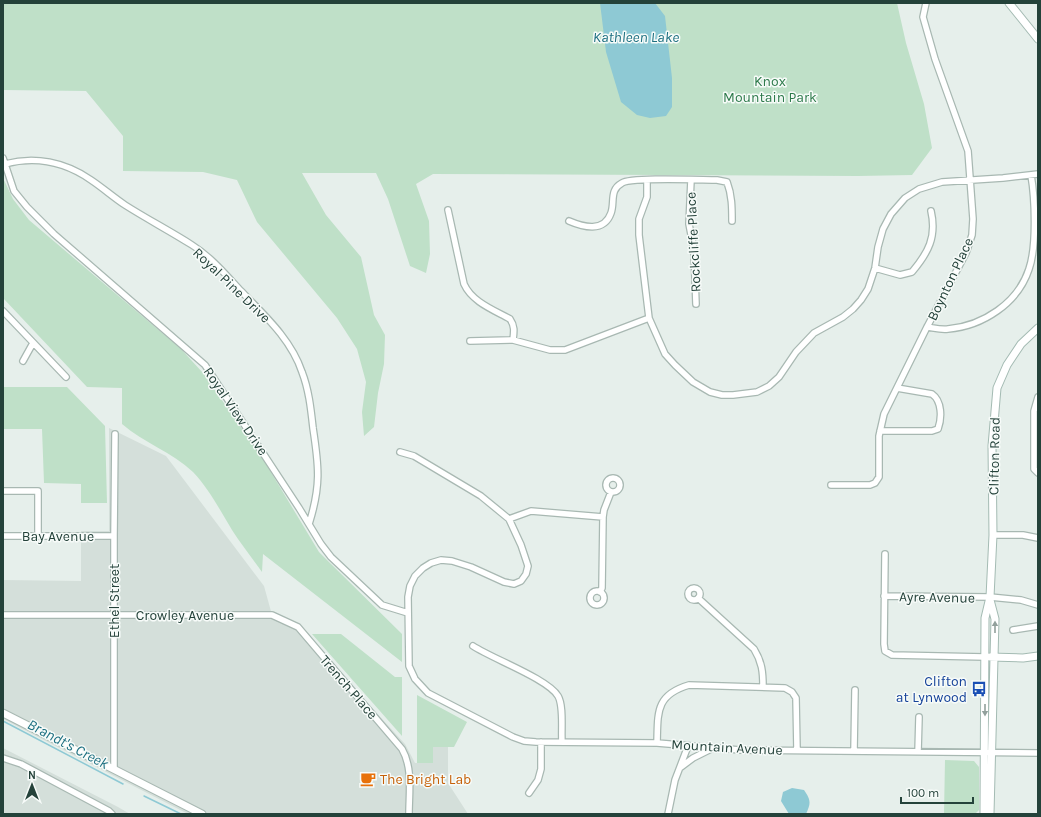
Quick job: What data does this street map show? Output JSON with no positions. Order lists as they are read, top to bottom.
{
  "streets": {
    "main road": ["Clifton Road"],
    "street": [
      "Rockcliffe Place",
      "Boynton Place",
      "Royal Pine Drive",
      "Royal View Drive",
      "Bay Avenue",
      "Ayre Avenue",
      "Ethel Street",
      "Crowley Avenue",
      "Trench Place",
      "Mountain Avenue"
    ]
  },
  "crossings": [
    ["Royal Pine Drive", "Royal View Drive"],
    ["Royal View Drive", "Mountain Avenue"],
    ["Clifton Road", "Ayre Avenue"],
    ["Clifton Road", "Mountain Avenue"],
    ["Bay Avenue", "Ethel Street"],
    ["Ethel Street", "Crowley Avenue"],
    ["Crowley Avenue", "Trench Place"]
  ],
  "water": ["Kathleen Lake", "Brandt's Creek"],
  "parks": ["Knox Mountain Park"],
  "places": {
    "bus stop": ["Clifton at Lynwood"],
    "cafe": ["The Bright Lab"]
  },
  "scale_bar": "100 m",
  "north": "top"
}
